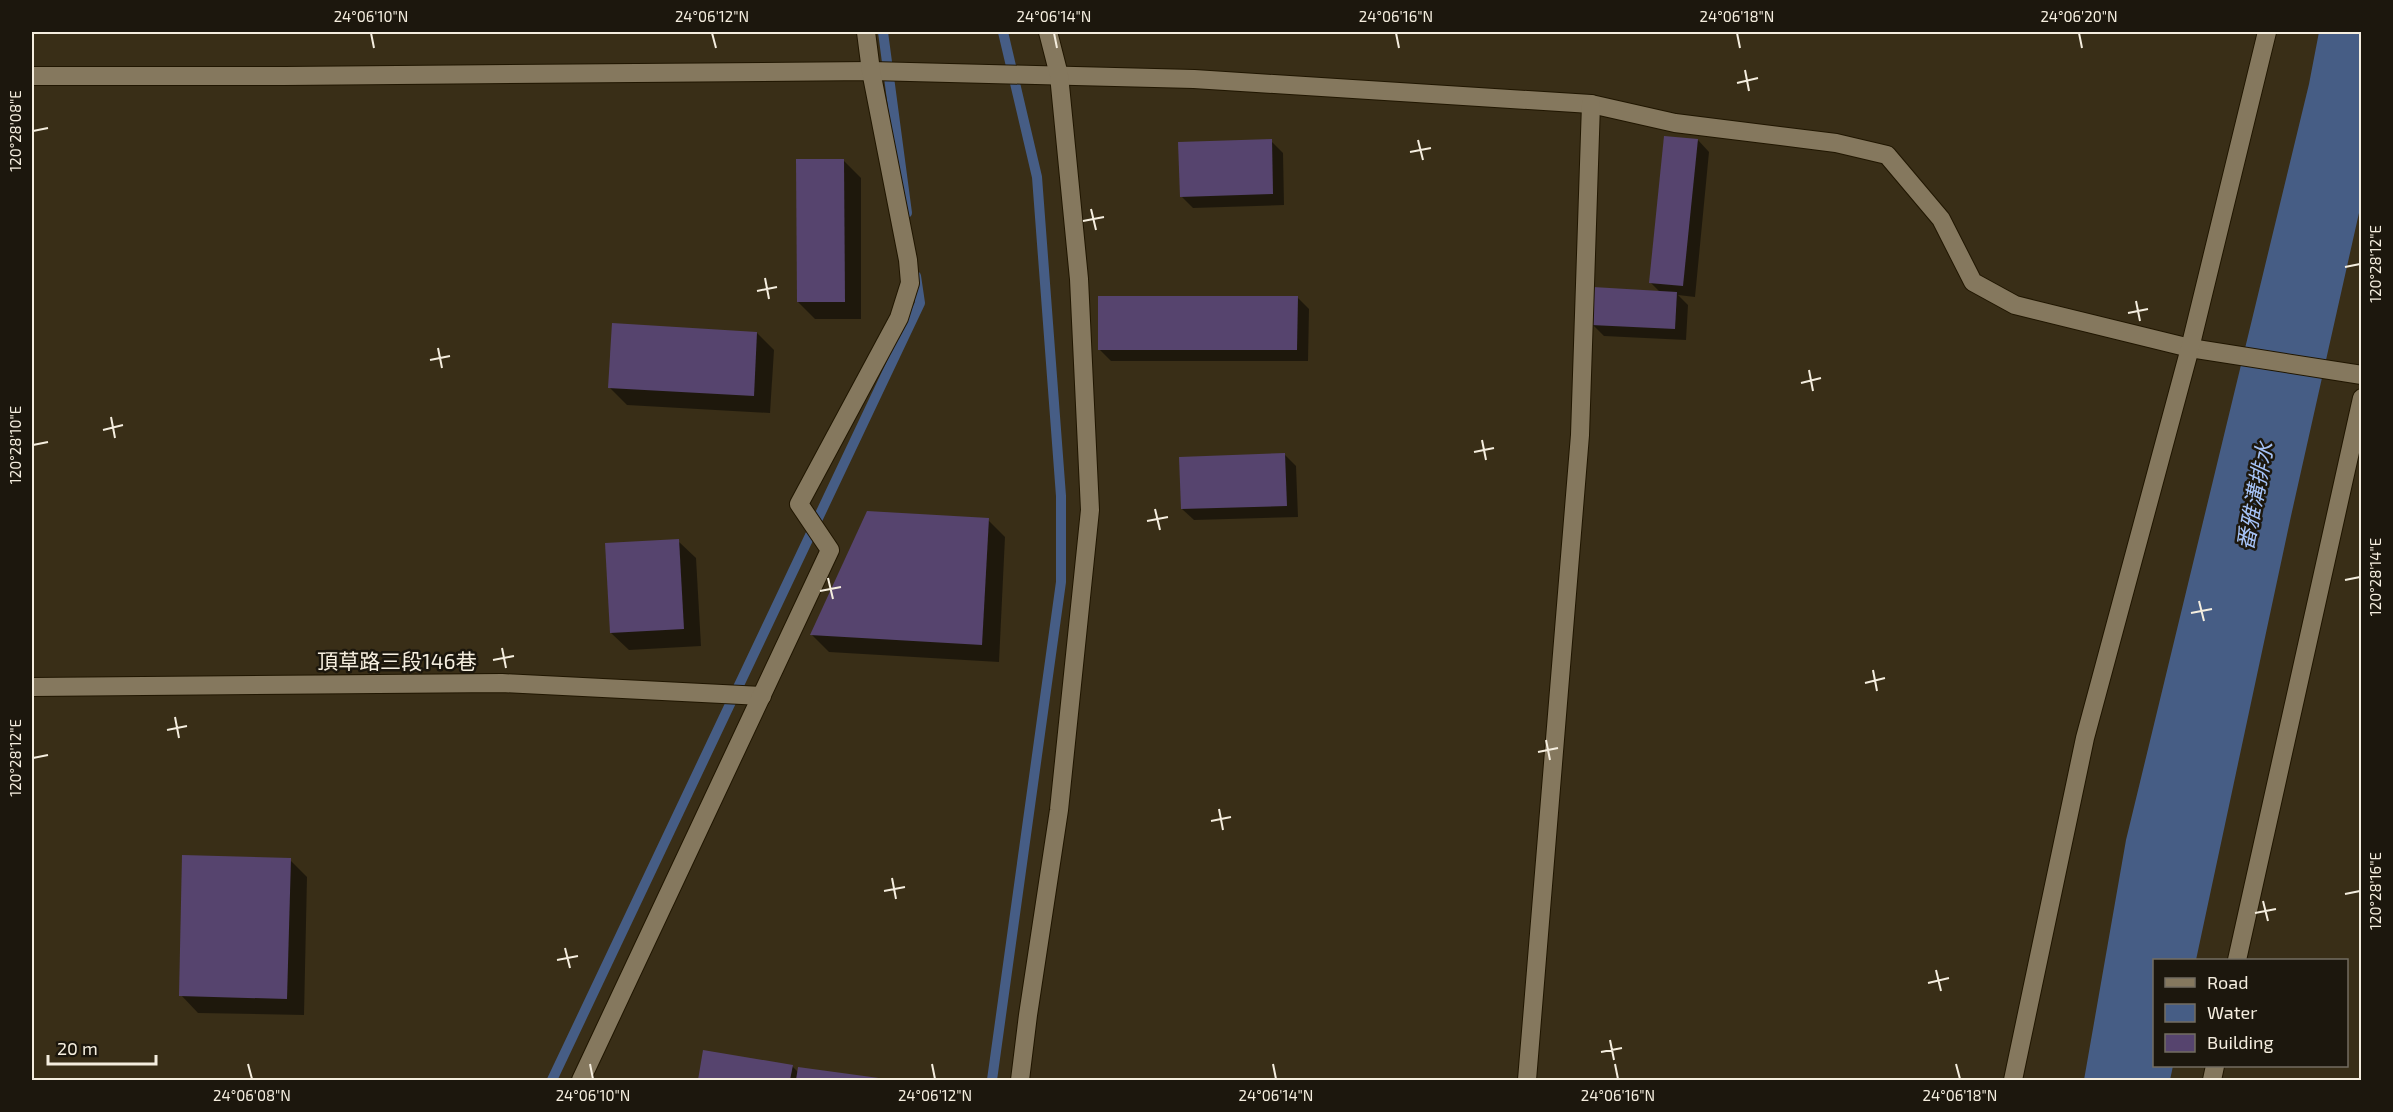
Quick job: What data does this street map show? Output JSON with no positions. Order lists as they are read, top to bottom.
{
  "streets": {
    "street": ["頂草路三段146巷"]
  },
  "water": ["番雅溝排水"],
  "legend": ["Road", "Water", "Building"],
  "scale_bar": "20 m",
  "coordinates": [
    "24°06'10\"N",
    "24°06'12\"N",
    "24°06'14\"N",
    "24°06'16\"N",
    "24°06'18\"N",
    "24°06'20\"N",
    "120°28'08\"E",
    "120°28'12\"E",
    "120°28'10\"E",
    "120°28'14\"E",
    "120°28'16\"E",
    "24°06'08\"N"
  ]
}
